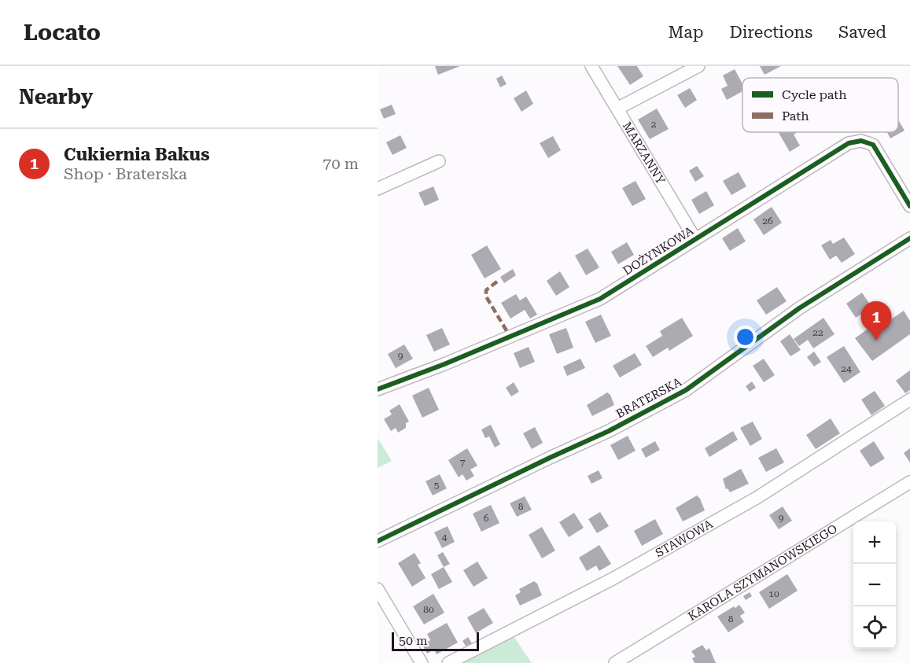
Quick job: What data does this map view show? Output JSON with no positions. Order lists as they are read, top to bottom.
{
  "streets": {
    "street": [
      "MARZANNY",
      "DOŻYNKOWA",
      "BRATERSKA",
      "STAWOWA",
      "KAROLA SZYMANOWSKIEGO"
    ]
  },
  "crossings": [
    ["MARZANNY", "DOŻYNKOWA"]
  ],
  "house_numbers": [
    "2",
    "26",
    "22",
    "9",
    "24",
    "7",
    "5",
    "8",
    "6",
    "9",
    "4",
    "10",
    "80",
    "8"
  ],
  "legend": ["Cycle path", "Path"],
  "scale_bar": "50 m",
  "page": {
    "header": "Locato",
    "nav": ["Map", "Directions", "Saved"],
    "heading": "Nearby",
    "list": [
      {
        "mark": "1",
        "name": "Cukiernia Bakus",
        "note": "Shop · Braterska",
        "value": "70 m"
      }
    ],
    "pins": "1",
    "map_buttons": ["+", "−"],
    "scale": "50 m"
  }
}
